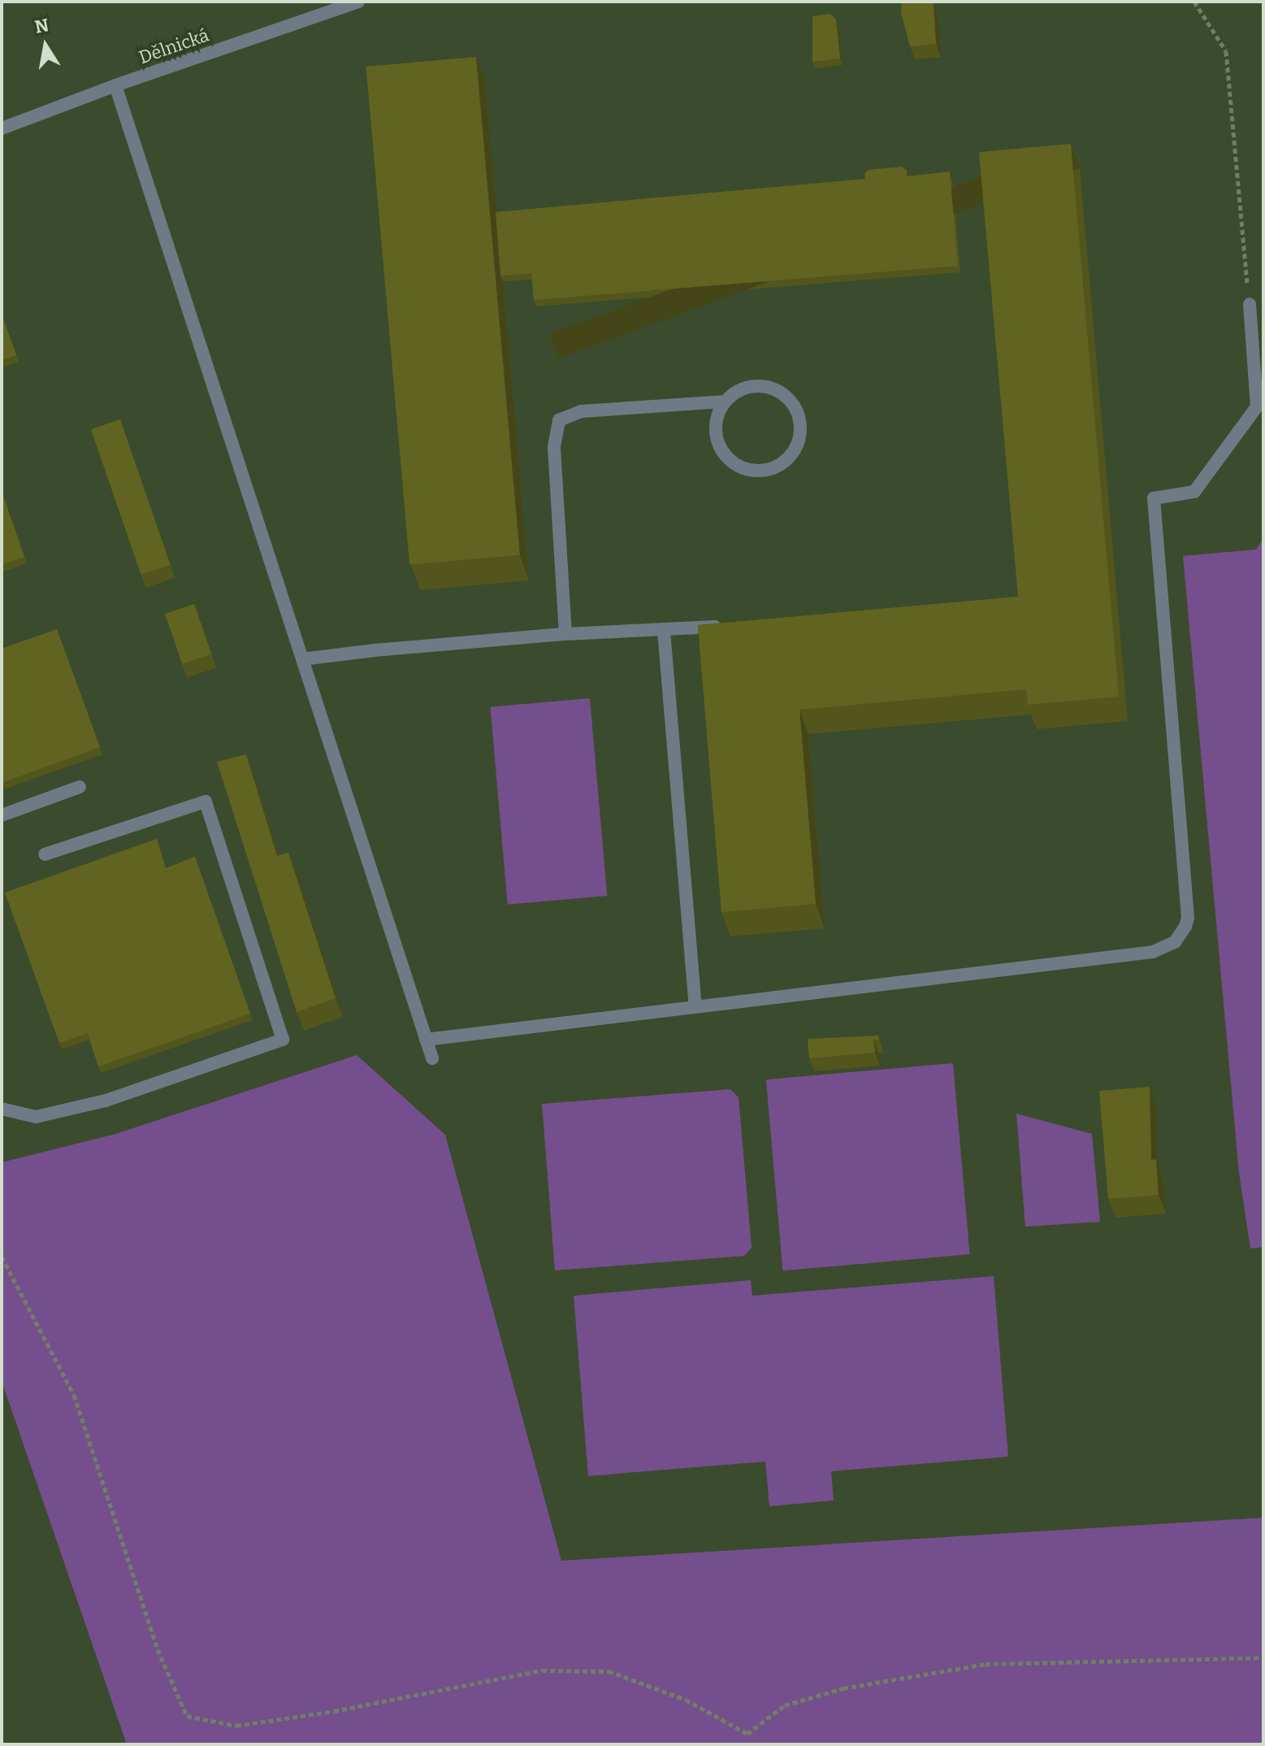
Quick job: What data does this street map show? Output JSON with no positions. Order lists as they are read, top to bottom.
{
  "streets": {
    "street": ["Dělnická"]
  },
  "north": "top"
}
